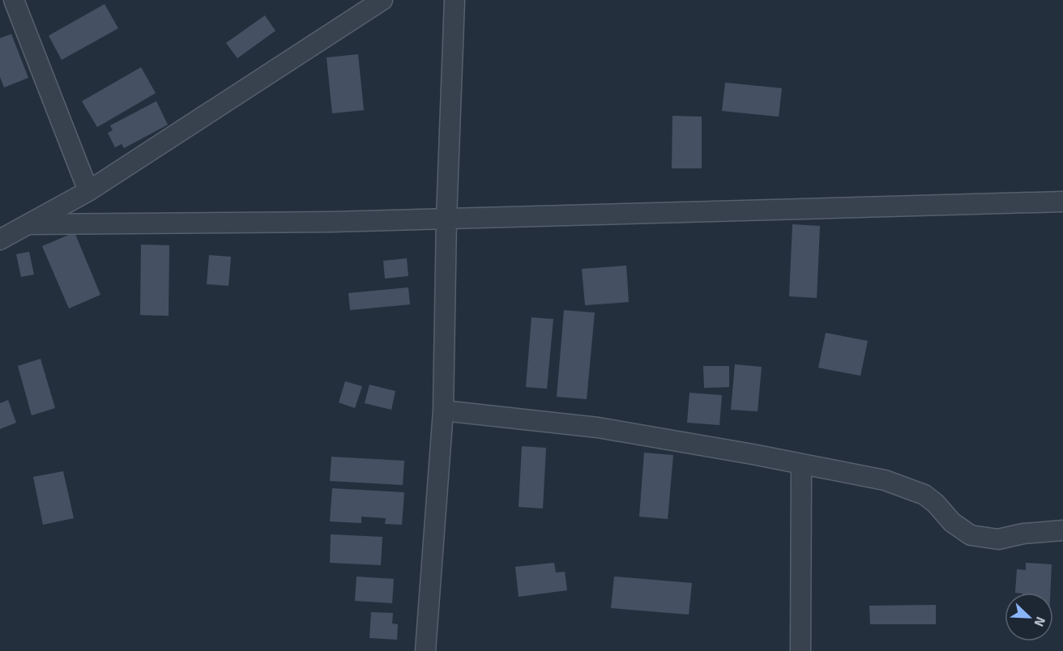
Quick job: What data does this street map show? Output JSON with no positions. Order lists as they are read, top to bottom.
{
  "north": "bottom right"
}
